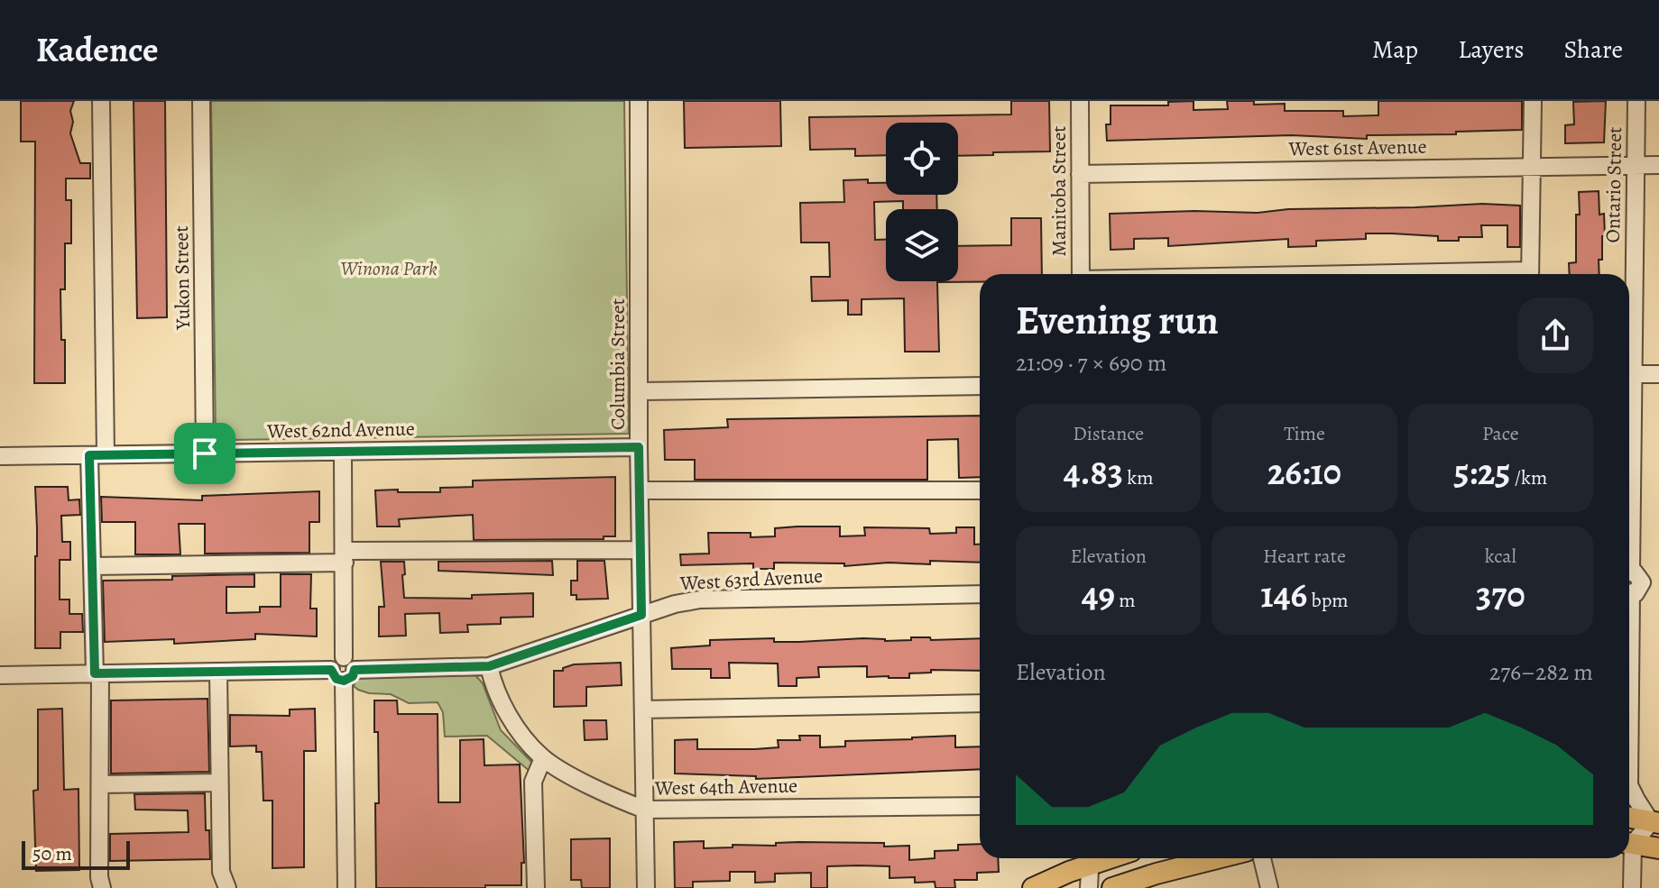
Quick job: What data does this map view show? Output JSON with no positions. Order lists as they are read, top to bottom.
{
  "streets": {
    "street": [
      "West 61st Avenue",
      "Ontario Street",
      "Manitoba Street",
      "Yukon Street",
      "Columbia Street",
      "West 62nd Avenue",
      "West 63rd Avenue",
      "West 64th Avenue"
    ]
  },
  "crossings": [
    ["West 61st Avenue", "Ontario Street"],
    ["West 61st Avenue", "Manitoba Street"],
    ["Yukon Street", "West 62nd Avenue"],
    ["Columbia Street", "West 62nd Avenue"],
    ["Columbia Street", "West 63rd Avenue"],
    ["Columbia Street", "West 64th Avenue"],
    ["West 63rd Avenue", "West 64th Avenue"]
  ],
  "parks": ["Winona Park"],
  "scale_bar": "50 m",
  "page": {
    "header": "Kadence",
    "nav": ["Map", "Layers", "Share"],
    "heading": ["Evening run", "21:09 · 7 × 690 m"],
    "stats": [
      ["Distance", "4.83 km"],
      ["Time", "26:10"],
      ["Pace", "5:25 /km"],
      ["Elevation", "49 m"],
      ["Heart rate", "146 bpm"],
      ["kcal", "370"]
    ],
    "chart": ["Elevation", "276–282 m"],
    "scale": "50 m"
  }
}
